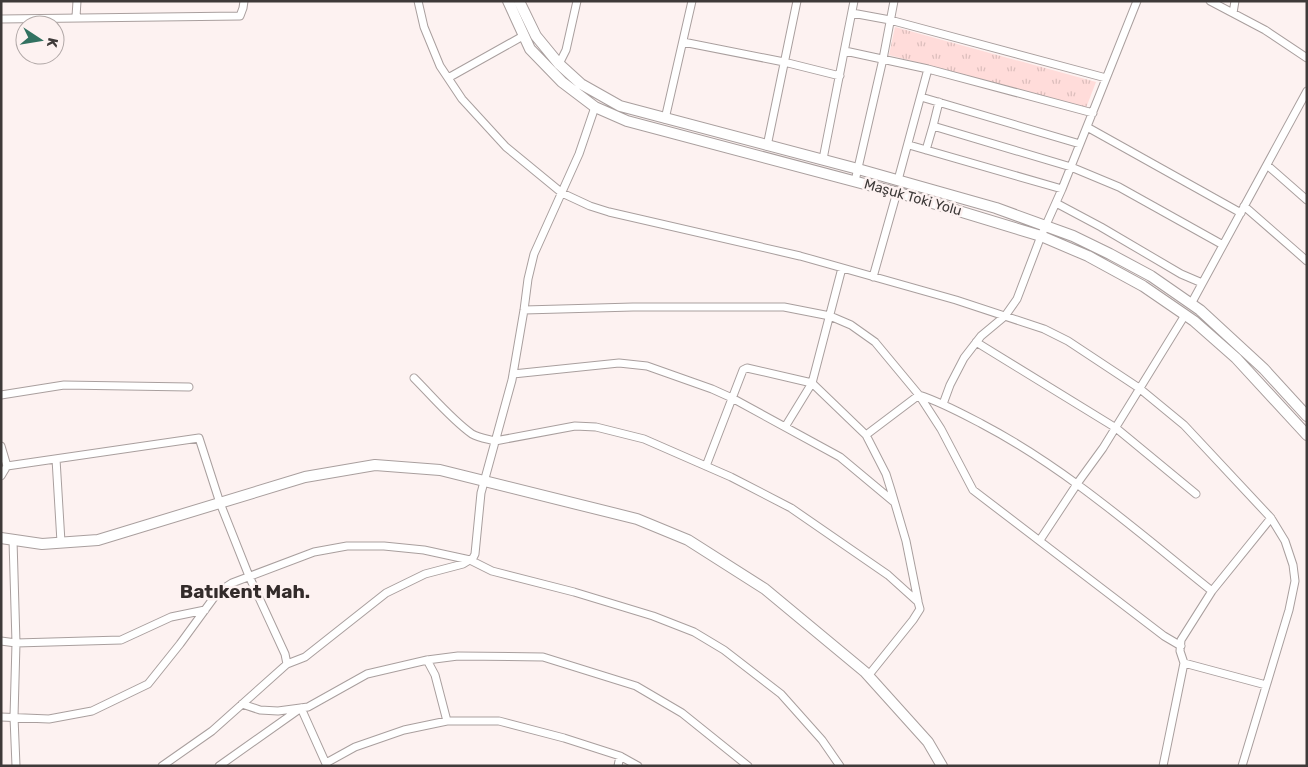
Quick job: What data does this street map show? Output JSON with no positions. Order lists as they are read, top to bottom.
{
  "streets": {
    "main road": ["Maşuk Toki Yolu"]
  },
  "districts": ["Batıkent Mah."],
  "north": "right"
}
